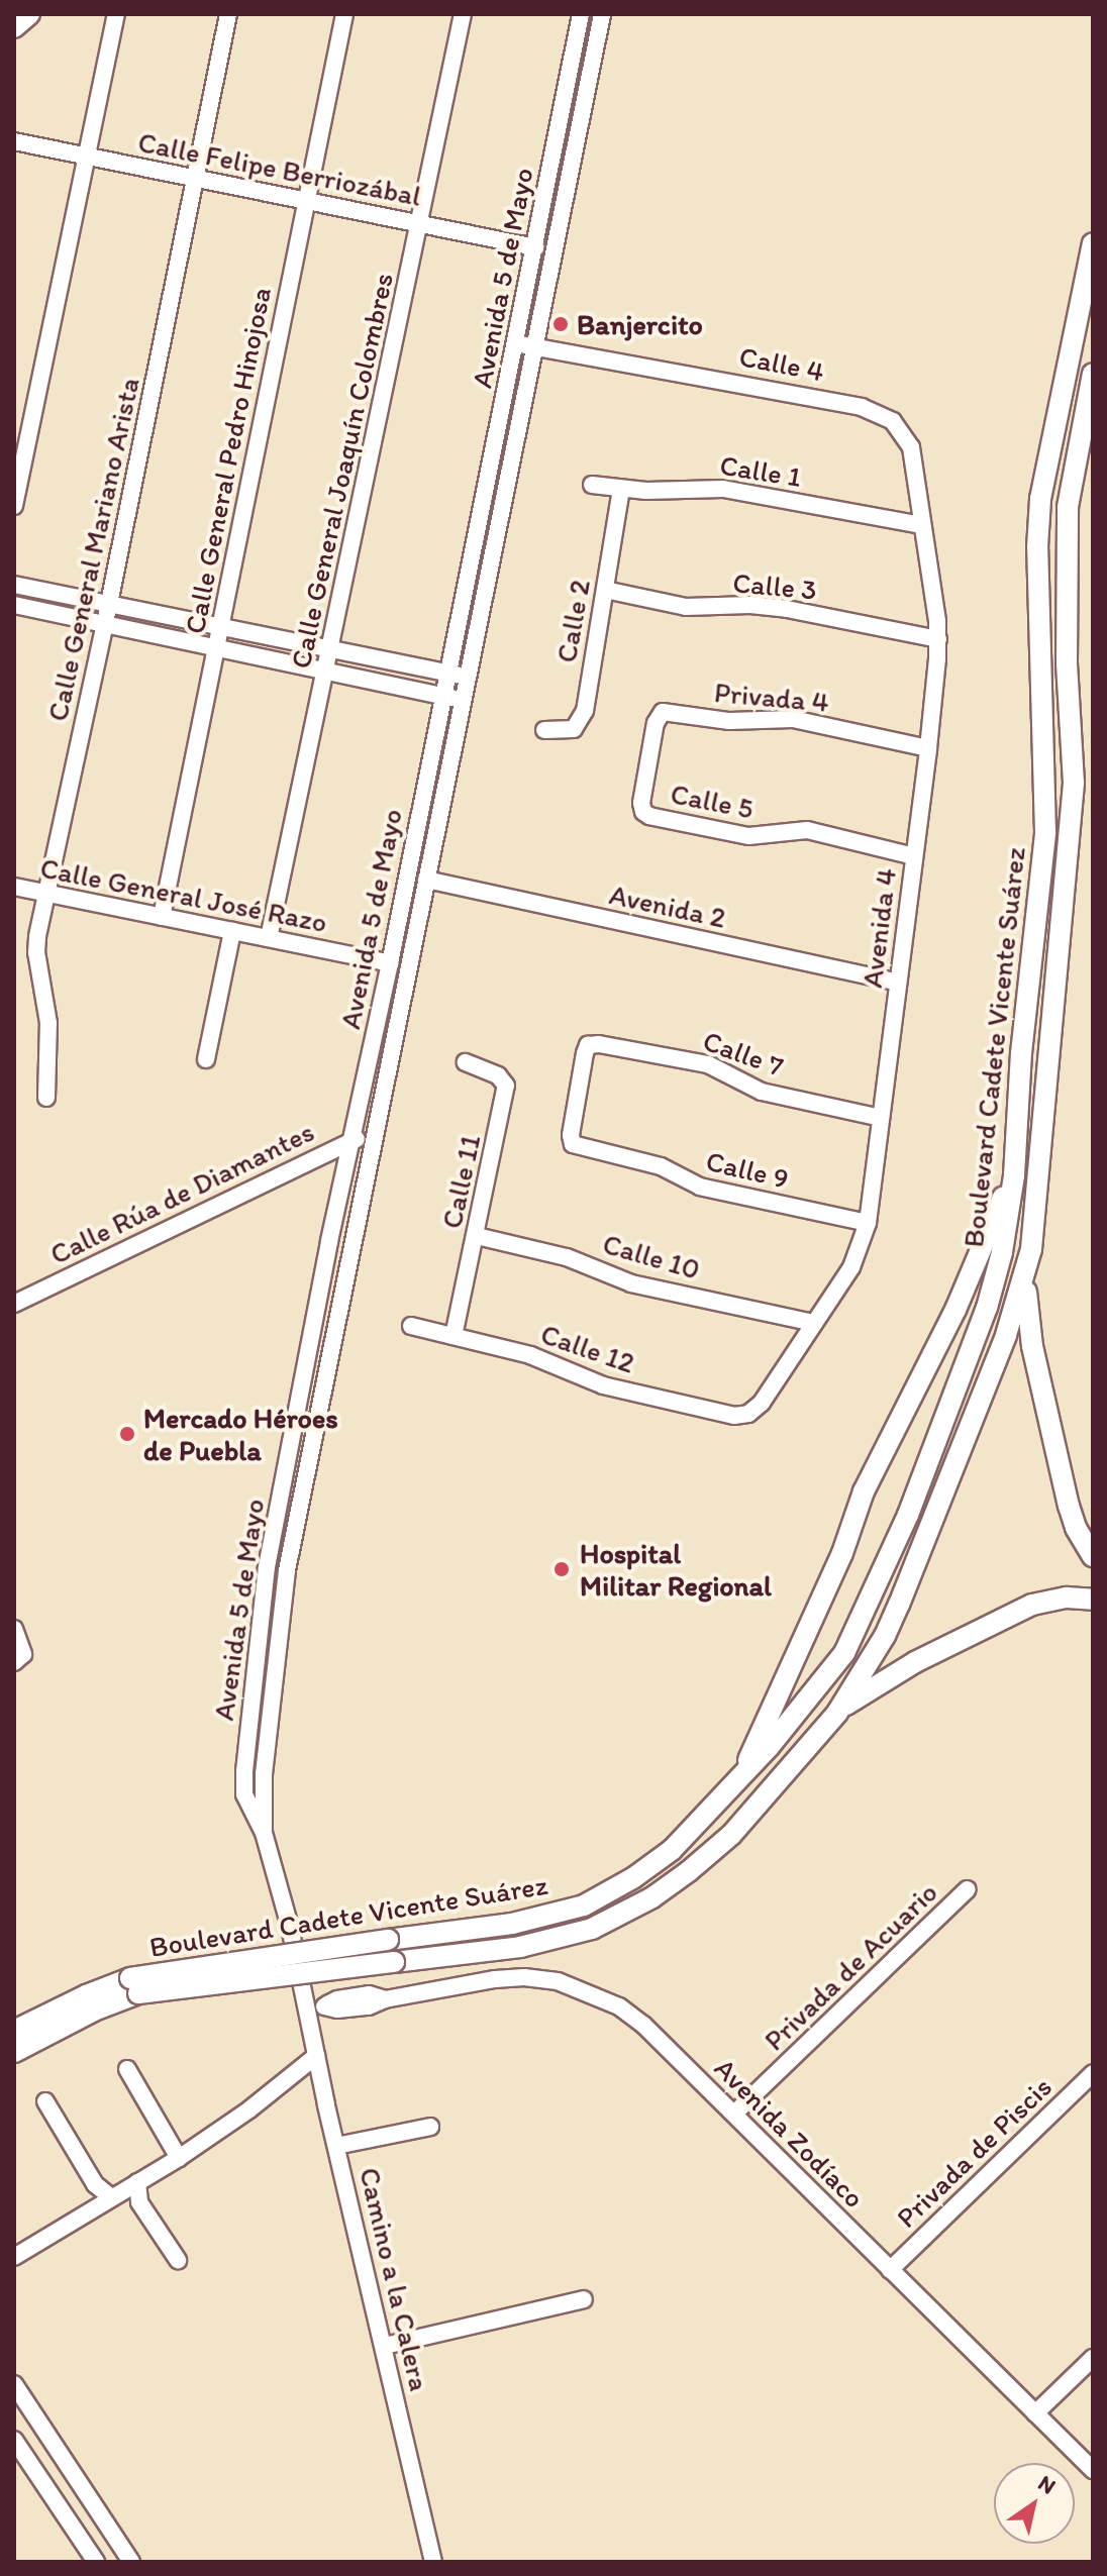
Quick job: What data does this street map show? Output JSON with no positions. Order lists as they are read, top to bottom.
{
  "streets": {
    "main road": ["Boulevard Cadete Vicente Suárez"],
    "street": [
      "Calle Felipe Berriozábal",
      "Avenida 5 de Mayo",
      "Calle 4",
      "Calle General Pedro Hinojosa",
      "Calle General Joaquín Colombres",
      "Calle 1",
      "Calle General Mariano Arista",
      "Calle 3",
      "Calle 2",
      "Privada 4",
      "Calle 5",
      "Calle General José Razo",
      "Avenida 2",
      "Avenida 4",
      "Calle 7",
      "Calle 9",
      "Calle 11",
      "Calle Rúa de Diamantes",
      "Calle 10",
      "Calle 12",
      "Privada de Acuario",
      "Avenida Zodíaco",
      "Privada de Piscis",
      "Camino a la Calera"
    ]
  },
  "crossings": [
    ["Calle Felipe Berriozábal", "Avenida 5 de Mayo"],
    ["Calle Felipe Berriozábal", "Calle General Pedro Hinojosa"],
    ["Calle Felipe Berriozábal", "Calle General Joaquín Colombres"],
    ["Calle Felipe Berriozábal", "Calle General Mariano Arista"],
    ["Avenida 5 de Mayo", "Calle 4"],
    ["Avenida 5 de Mayo", "Calle General José Razo"],
    ["Avenida 5 de Mayo", "Avenida 2"],
    ["Avenida 5 de Mayo", "Calle Rúa de Diamantes"],
    ["Avenida 5 de Mayo", "Avenida Zodíaco"],
    ["Avenida 5 de Mayo", "Camino a la Calera"],
    ["Calle 4", "Avenida 4"],
    ["Calle General Pedro Hinojosa", "Calle General José Razo"],
    ["Calle General Joaquín Colombres", "Calle General José Razo"],
    ["Calle 1", "Calle 2"],
    ["Calle 1", "Avenida 4"],
    ["Calle General Mariano Arista", "Calle General José Razo"],
    ["Calle 3", "Calle 2"],
    ["Calle 3", "Avenida 4"],
    ["Privada 4", "Calle 5"],
    ["Privada 4", "Avenida 4"],
    ["Calle 5", "Avenida 4"],
    ["Avenida 2", "Avenida 4"],
    ["Avenida 4", "Calle 7"],
    ["Avenida 4", "Calle 9"],
    ["Avenida 4", "Calle 10"],
    ["Avenida 4", "Calle 12"],
    ["Calle 7", "Calle 9"],
    ["Calle 11", "Calle 10"],
    ["Calle 11", "Calle 12"],
    ["Privada de Acuario", "Avenida Zodíaco"],
    ["Avenida Zodíaco", "Privada de Piscis"],
    ["Avenida Zodíaco", "Camino a la Calera"]
  ],
  "places": ["Banjercito", "Mercado Héroes de Puebla", "Hospital Militar Regional"],
  "north": "top right"
}
